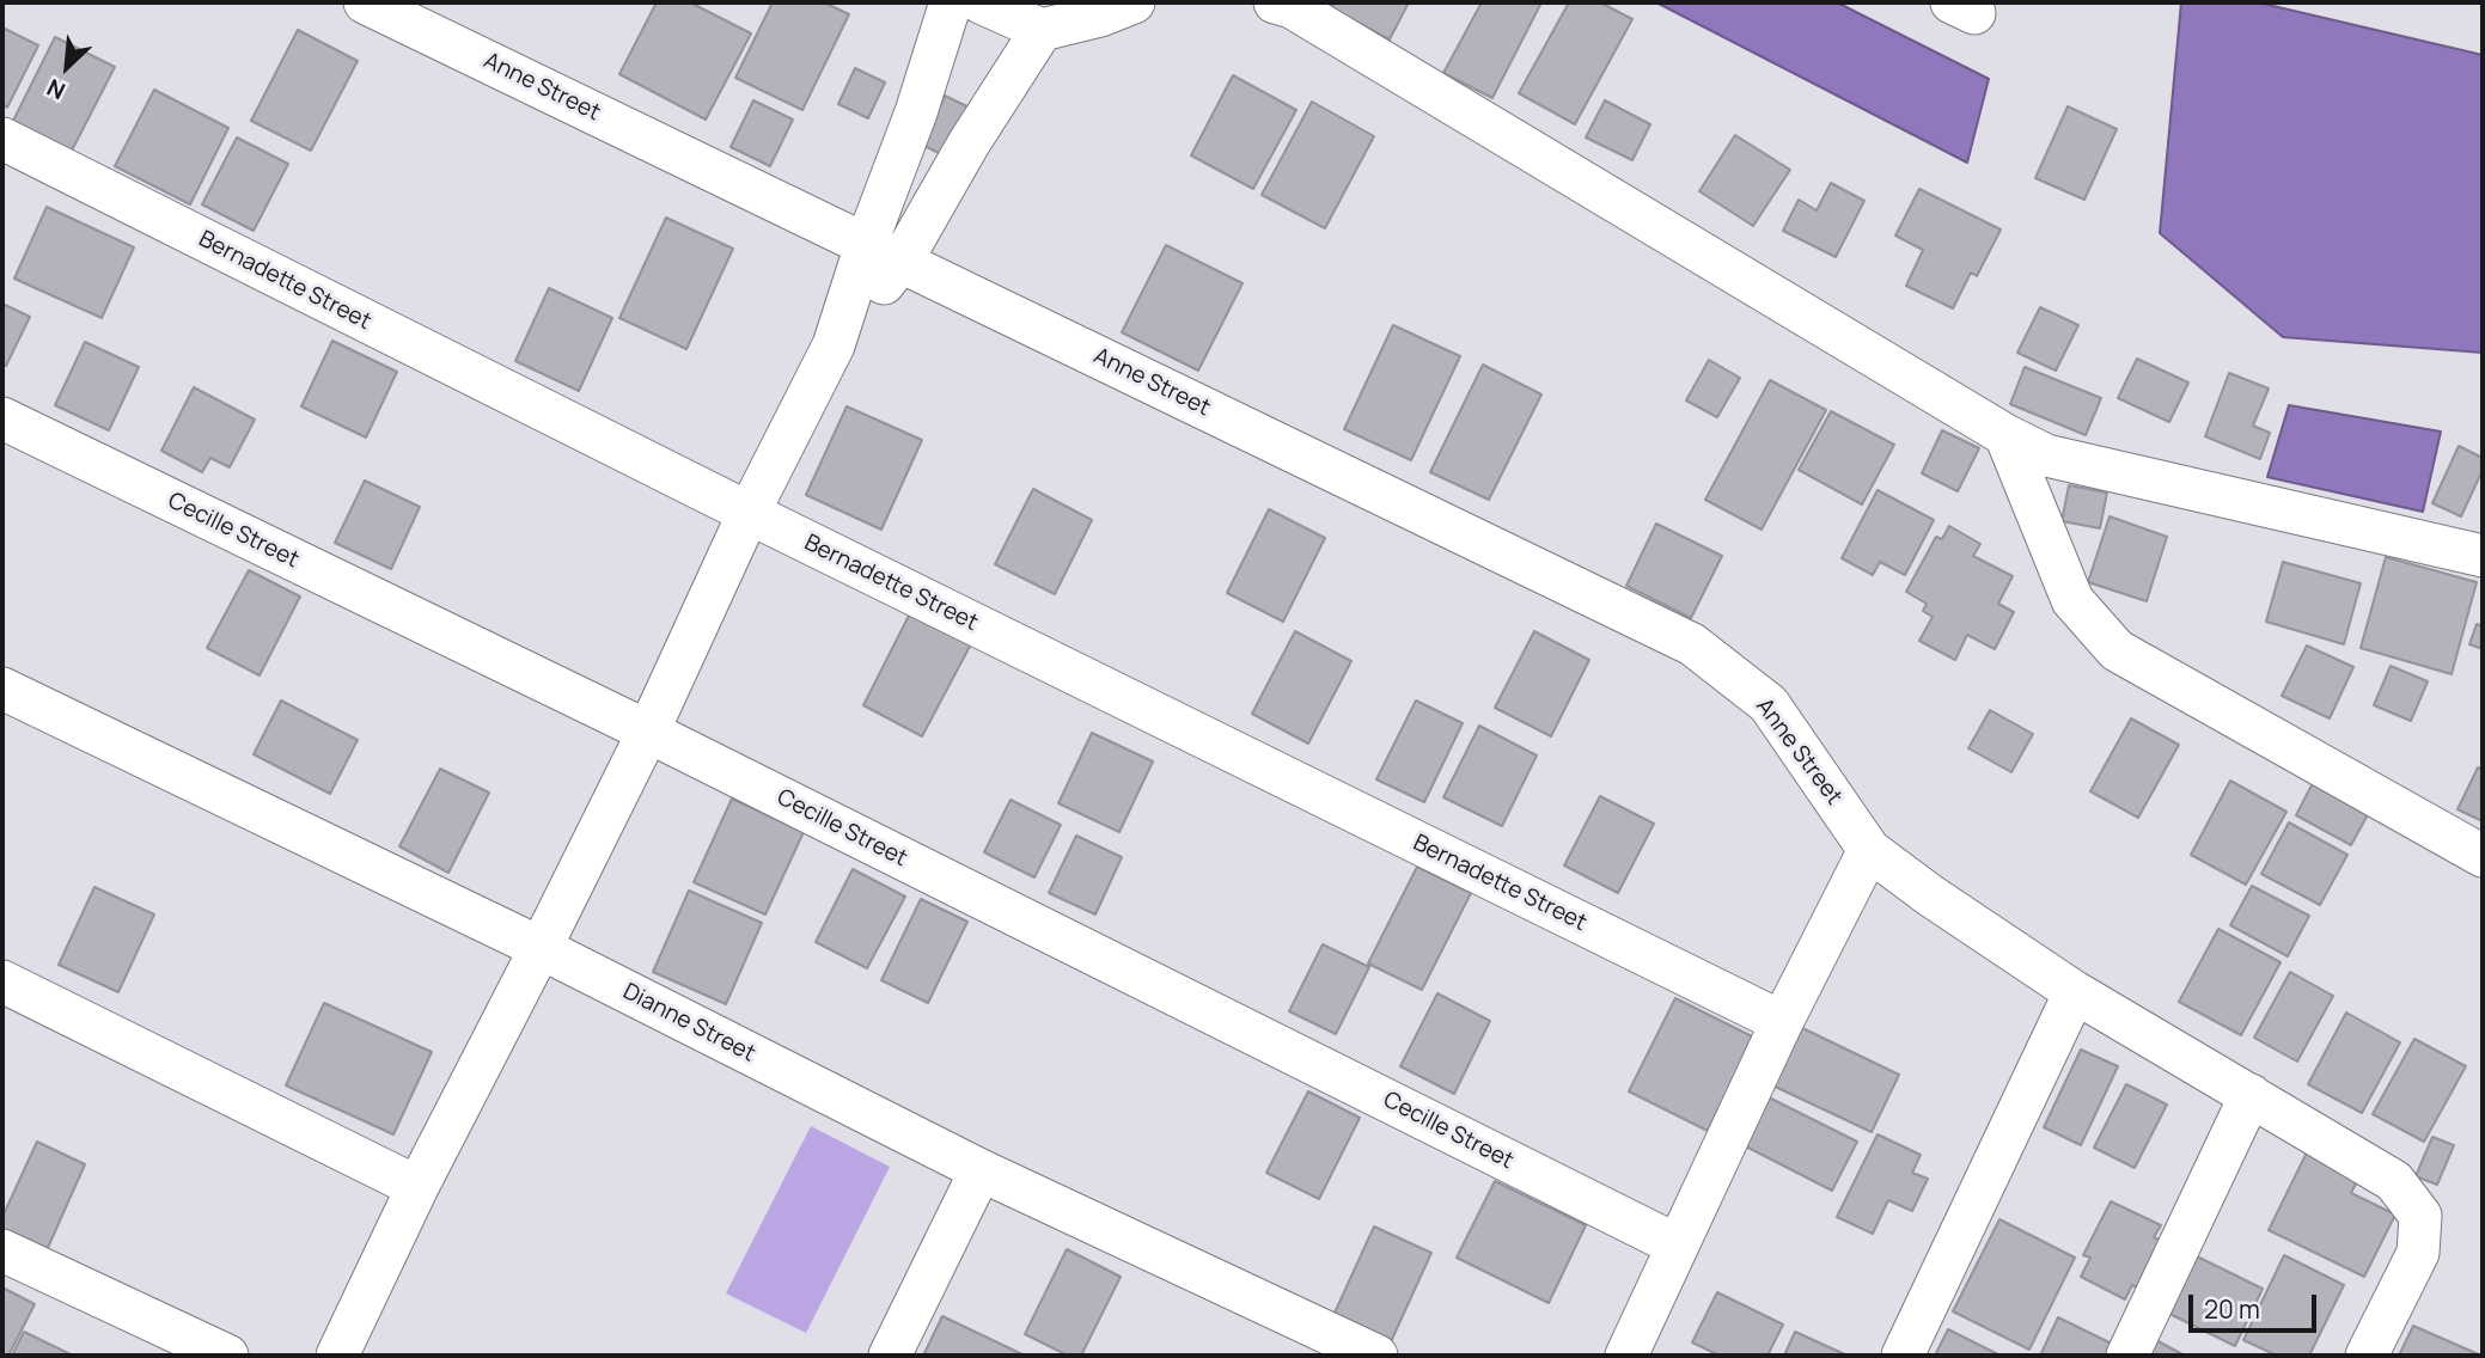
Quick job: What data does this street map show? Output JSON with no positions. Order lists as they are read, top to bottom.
{
  "streets": {
    "street": [
      "Anne Street",
      "Bernadette Street",
      "Cecille Street",
      "Dianne Street"
    ]
  },
  "scale_bar": "20 m",
  "north": "bottom left"
}
